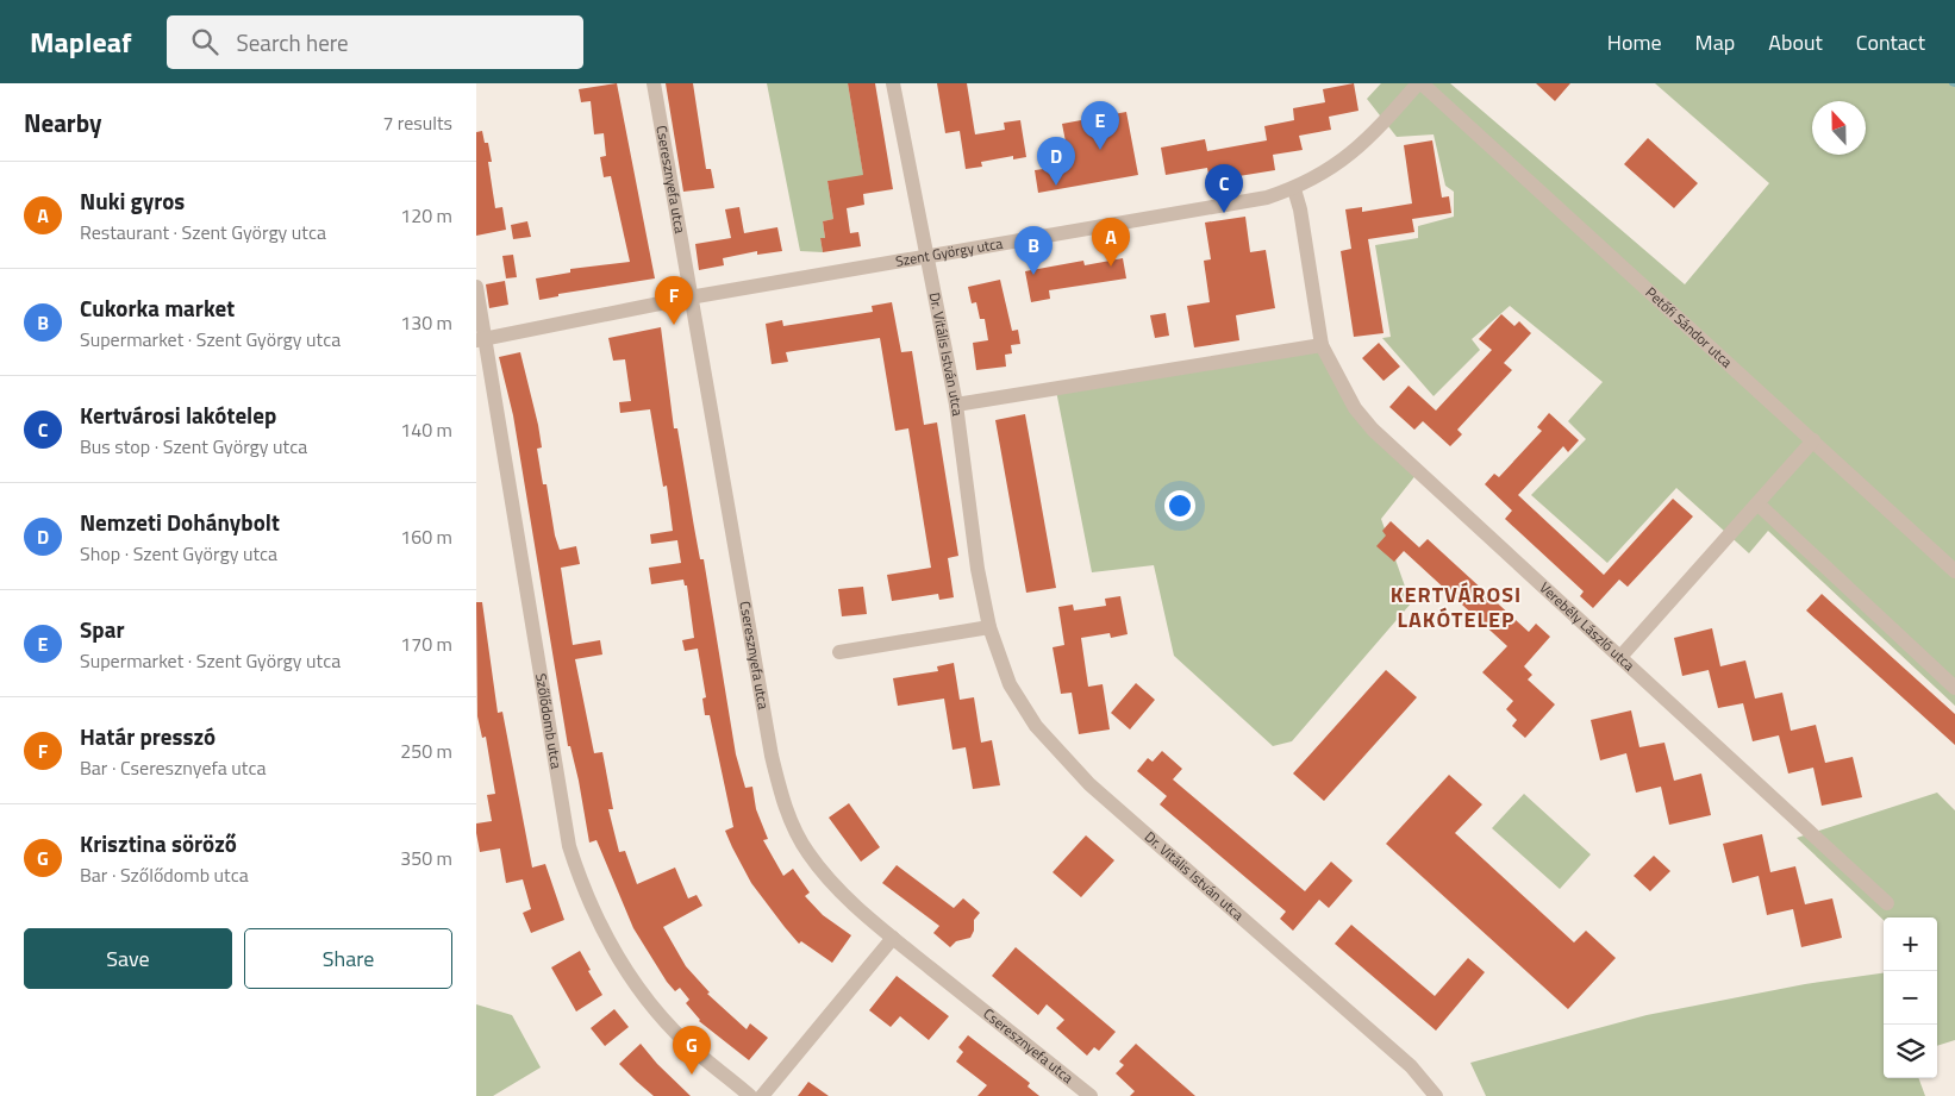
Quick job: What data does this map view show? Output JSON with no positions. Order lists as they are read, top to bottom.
{
  "streets": {
    "street": [
      "Cseresznyefa utca",
      "Szent György utca",
      "Petőfi Sándor utca",
      "Dr. Vitális István utca",
      "Verebély László utca",
      "Szőlődomb utca"
    ]
  },
  "crossings": [
    ["Cseresznyefa utca", "Szent György utca"],
    ["Szent György utca", "Petőfi Sándor utca"],
    ["Szent György utca", "Dr. Vitális István utca"],
    ["Szent György utca", "Verebély László utca"],
    ["Szent György utca", "Szőlődomb utca"]
  ],
  "districts": ["KERTVÁROSI LAKÓTELEP"],
  "north": "top",
  "page": {
    "header": "Mapleaf",
    "search": "Search here",
    "nav": [
      "Home",
      "Map",
      "About",
      "Contact"
    ],
    "heading": ["Nearby", "7 results"],
    "pins": [
      "E",
      "D",
      "C",
      "A",
      "B",
      "F",
      "G"
    ],
    "list": [
      {
        "mark": "A",
        "name": "Nuki gyros",
        "note": "Restaurant · Szent György utca",
        "value": "120 m"
      },
      {
        "mark": "B",
        "name": "Cukorka market",
        "note": "Supermarket · Szent György utca",
        "value": "130 m"
      },
      {
        "mark": "C",
        "name": "Kertvárosi lakótelep",
        "note": "Bus stop · Szent György utca",
        "value": "140 m"
      },
      {
        "mark": "D",
        "name": "Nemzeti Dohánybolt",
        "note": "Shop · Szent György utca",
        "value": "160 m"
      },
      {
        "mark": "E",
        "name": "Spar",
        "note": "Supermarket · Szent György utca",
        "value": "170 m"
      },
      {
        "mark": "F",
        "name": "Határ presszó",
        "note": "Bar · Cseresznyefa utca",
        "value": "250 m"
      },
      {
        "mark": "G",
        "name": "Krisztina söröző",
        "note": "Bar · Szőlődomb utca",
        "value": "350 m"
      }
    ],
    "buttons": ["Save", "Share"],
    "map_buttons": ["+", "−"]
  }
}
